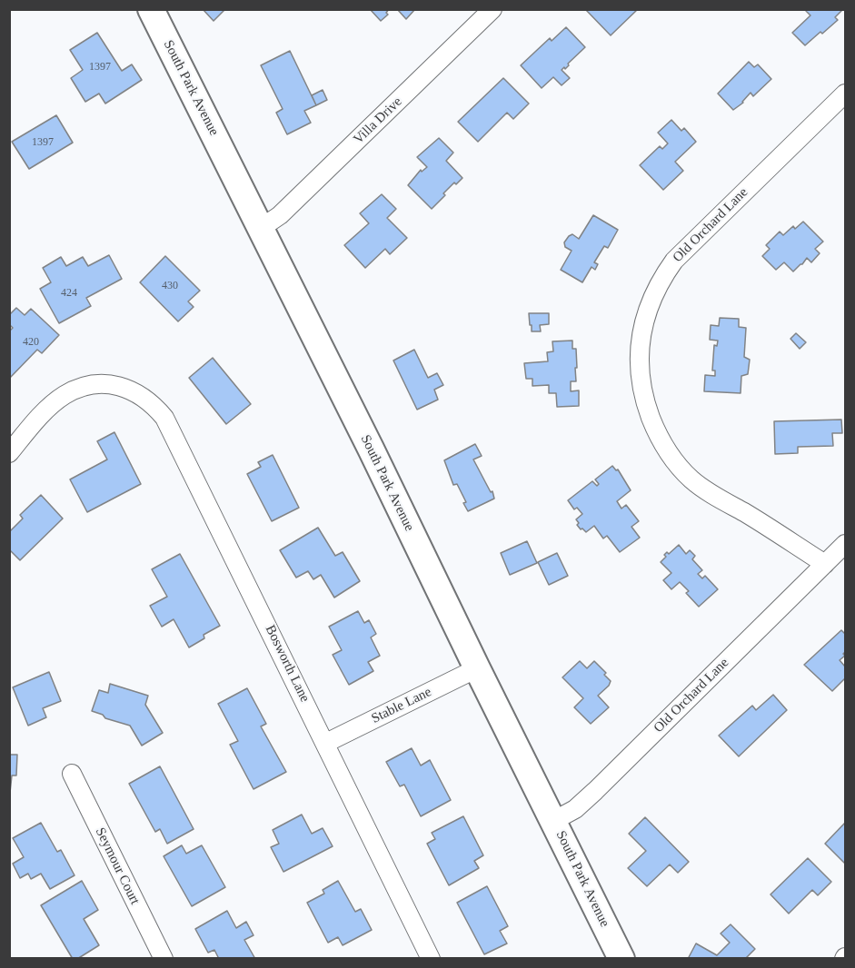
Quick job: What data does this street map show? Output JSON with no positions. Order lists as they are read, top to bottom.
{
  "streets": {
    "main road": ["South Park Avenue"],
    "street": [
      "Villa Drive",
      "Old Orchard Lane",
      "Bosworth Lane",
      "Stable Lane",
      "Seymour Court"
    ]
  },
  "crossings": [
    ["South Park Avenue", "Villa Drive"],
    ["South Park Avenue", "Old Orchard Lane"],
    ["South Park Avenue", "Stable Lane"],
    ["Bosworth Lane", "Stable Lane"]
  ],
  "house_numbers": [
    "1397",
    "1397",
    "430",
    "424",
    "420"
  ]
}
